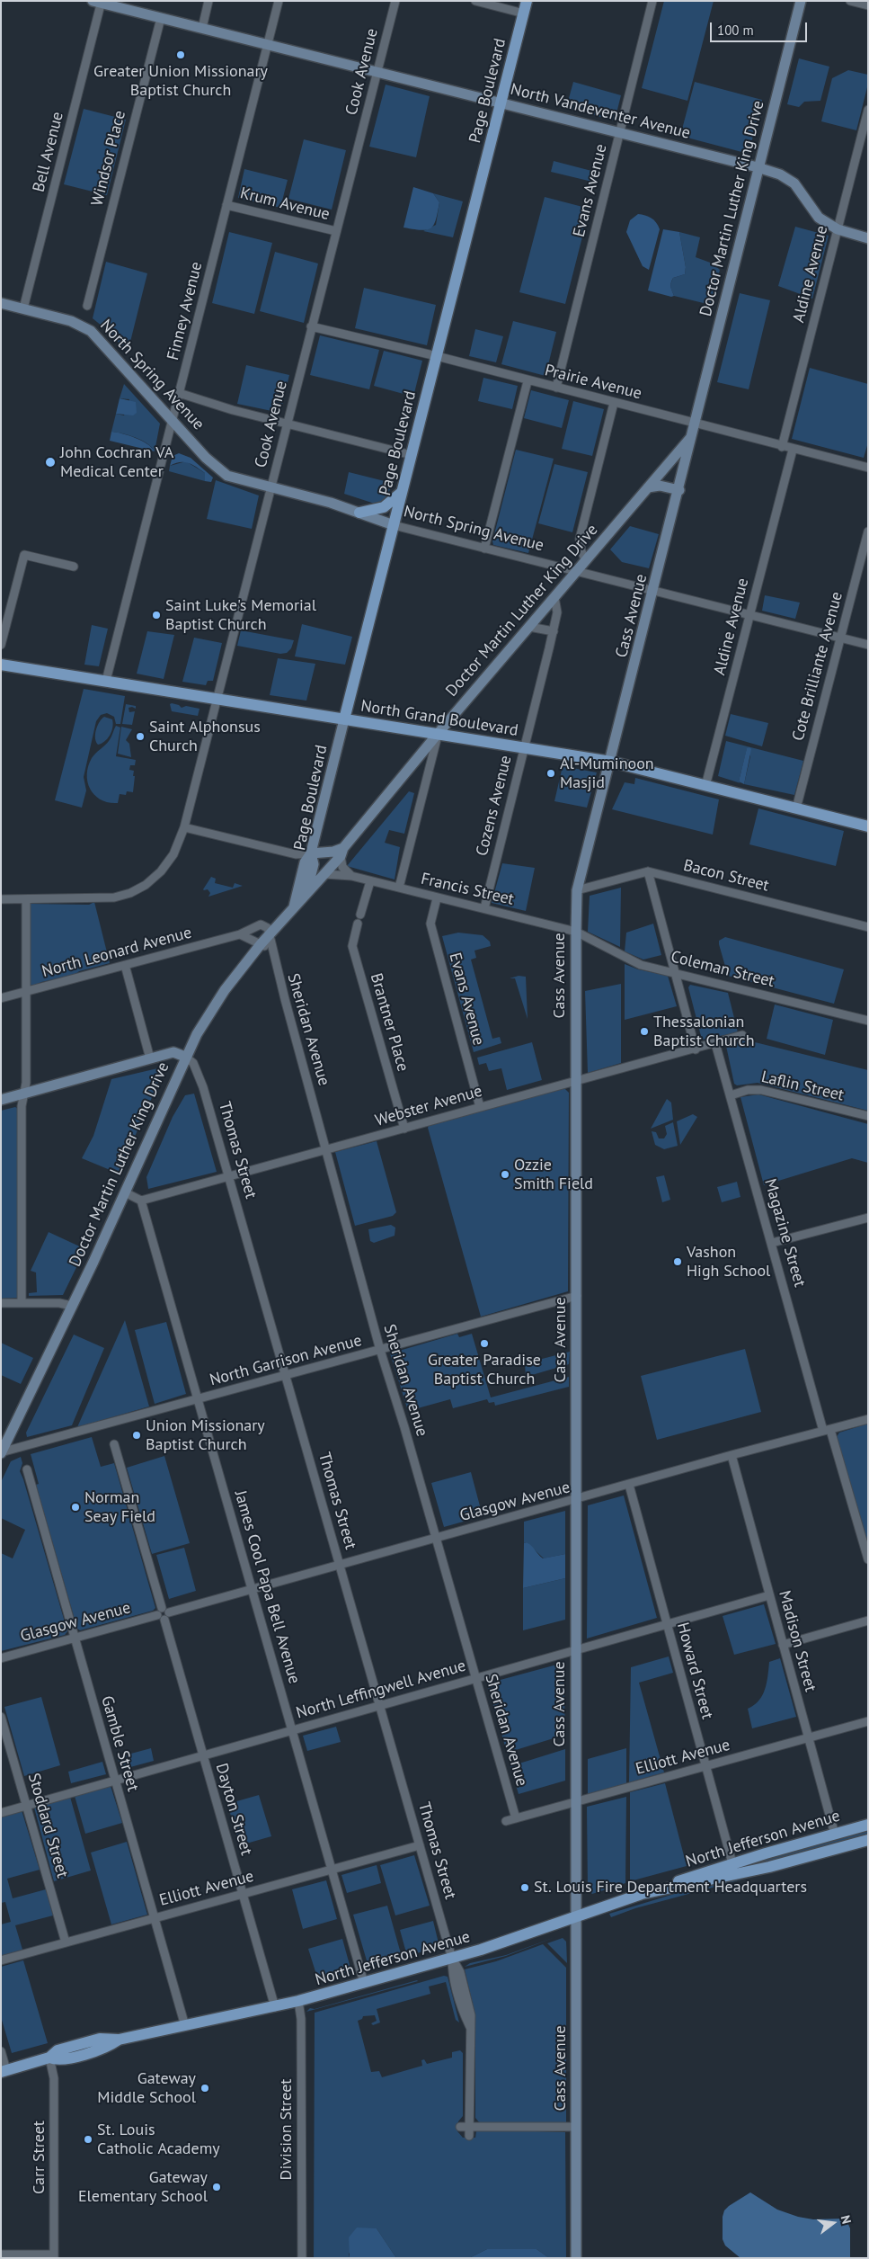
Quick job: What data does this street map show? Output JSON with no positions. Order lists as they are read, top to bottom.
{
  "streets": {
    "main road": [
      "Page Boulevard",
      "North Vandeventer Avenue",
      "Doctor Martin Luther King Drive",
      "North Spring Avenue",
      "Cass Avenue",
      "North Grand Boulevard",
      "North Jefferson Avenue"
    ],
    "street": [
      "Cook Avenue",
      "Bell Avenue",
      "Windsor Place",
      "Evans Avenue",
      "Krum Avenue",
      "Aldine Avenue",
      "Finney Avenue",
      "Prairie Avenue",
      "Cote Brilliante Avenue",
      "Cozens Avenue",
      "Bacon Street",
      "Francis Street",
      "North Leonard Avenue",
      "Coleman Street",
      "Brantner Place",
      "Sheridan Avenue",
      "Laflin Street",
      "Webster Avenue",
      "Thomas Street",
      "Magazine Street",
      "North Garrison Avenue",
      "Glasgow Avenue",
      "James Cool Papa Bell Avenue",
      "Madison Street",
      "Howard Street",
      "North Leffingwell Avenue",
      "Gamble Street",
      "Elliott Avenue",
      "Dayton Street",
      "Stoddard Street",
      "Division Street",
      "Carr Street"
    ]
  },
  "crossings": [
    ["Cook Avenue", "North Vandeventer Avenue"],
    ["Cook Avenue", "Krum Avenue"],
    ["Cook Avenue", "North Spring Avenue"],
    ["Cook Avenue", "Prairie Avenue"],
    ["Cook Avenue", "North Grand Boulevard"],
    ["Page Boulevard", "North Vandeventer Avenue"],
    ["Page Boulevard", "Doctor Martin Luther King Drive"],
    ["Page Boulevard", "North Spring Avenue"],
    ["Page Boulevard", "Prairie Avenue"],
    ["Page Boulevard", "North Grand Boulevard"],
    ["North Vandeventer Avenue", "Bell Avenue"],
    ["North Vandeventer Avenue", "Windsor Place"],
    ["North Vandeventer Avenue", "Evans Avenue"],
    ["North Vandeventer Avenue", "Doctor Martin Luther King Drive"],
    ["North Vandeventer Avenue", "Aldine Avenue"],
    ["North Vandeventer Avenue", "Finney Avenue"],
    ["Bell Avenue", "North Spring Avenue"],
    ["Evans Avenue", "Prairie Avenue"],
    ["Evans Avenue", "Francis Street"],
    ["Evans Avenue", "Webster Avenue"],
    ["Krum Avenue", "Finney Avenue"],
    ["Doctor Martin Luther King Drive", "North Spring Avenue"],
    ["Doctor Martin Luther King Drive", "Prairie Avenue"],
    ["Doctor Martin Luther King Drive", "Cass Avenue"],
    ["Doctor Martin Luther King Drive", "North Grand Boulevard"],
    ["Doctor Martin Luther King Drive", "Cozens Avenue"],
    ["Doctor Martin Luther King Drive", "Francis Street"],
    ["Doctor Martin Luther King Drive", "North Leonard Avenue"],
    ["Doctor Martin Luther King Drive", "Sheridan Avenue"],
    ["Doctor Martin Luther King Drive", "Thomas Street"],
    ["Doctor Martin Luther King Drive", "North Garrison Avenue"],
    ["Aldine Avenue", "North Spring Avenue"],
    ["Aldine Avenue", "Prairie Avenue"],
    ["Aldine Avenue", "North Grand Boulevard"],
    ["Finney Avenue", "North Spring Avenue"],
    ["Finney Avenue", "North Grand Boulevard"],
    ["North Spring Avenue", "Cass Avenue"],
    ["North Spring Avenue", "Cote Brilliante Avenue"],
    ["Cass Avenue", "North Grand Boulevard"],
    ["Cass Avenue", "Bacon Street"],
    ["Cass Avenue", "Francis Street"],
    ["Cass Avenue", "Coleman Street"],
    ["Cass Avenue", "Webster Avenue"],
    ["Cass Avenue", "North Garrison Avenue"],
    ["Cass Avenue", "Glasgow Avenue"],
    ["Cass Avenue", "North Leffingwell Avenue"],
    ["Cass Avenue", "Elliott Avenue"],
    ["Cass Avenue", "North Jefferson Avenue"],
    ["Cote Brilliante Avenue", "North Grand Boulevard"],
    ["North Grand Boulevard", "Cozens Avenue"],
    ["Cozens Avenue", "Francis Street"],
    ["Francis Street", "Coleman Street"],
    ["North Leonard Avenue", "Sheridan Avenue"],
    ["Brantner Place", "Webster Avenue"],
    ["Sheridan Avenue", "Webster Avenue"],
    ["Sheridan Avenue", "North Garrison Avenue"],
    ["Sheridan Avenue", "Glasgow Avenue"],
    ["Sheridan Avenue", "North Leffingwell Avenue"],
    ["Sheridan Avenue", "Elliott Avenue"],
    ["Laflin Street", "Magazine Street"],
    ["Webster Avenue", "Thomas Street"],
    ["Webster Avenue", "Magazine Street"],
    ["Webster Avenue", "James Cool Papa Bell Avenue"],
    ["Thomas Street", "North Garrison Avenue"],
    ["Thomas Street", "Glasgow Avenue"],
    ["Thomas Street", "North Leffingwell Avenue"],
    ["Thomas Street", "Elliott Avenue"],
    ["Thomas Street", "North Jefferson Avenue"],
    ["Magazine Street", "Glasgow Avenue"],
    ["North Garrison Avenue", "James Cool Papa Bell Avenue"],
    ["Glasgow Avenue", "James Cool Papa Bell Avenue"],
    ["Glasgow Avenue", "Madison Street"],
    ["Glasgow Avenue", "Howard Street"],
    ["Glasgow Avenue", "Gamble Street"],
    ["Glasgow Avenue", "Dayton Street"],
    ["James Cool Papa Bell Avenue", "North Leffingwell Avenue"],
    ["James Cool Papa Bell Avenue", "Elliott Avenue"],
    ["James Cool Papa Bell Avenue", "North Jefferson Avenue"],
    ["Madison Street", "North Leffingwell Avenue"],
    ["Madison Street", "Elliott Avenue"],
    ["Madison Street", "North Jefferson Avenue"],
    ["Howard Street", "North Leffingwell Avenue"],
    ["Howard Street", "Elliott Avenue"],
    ["Howard Street", "North Jefferson Avenue"],
    ["North Leffingwell Avenue", "Gamble Street"],
    ["North Leffingwell Avenue", "Dayton Street"],
    ["North Leffingwell Avenue", "Stoddard Street"],
    ["Gamble Street", "Elliott Avenue"],
    ["Gamble Street", "North Jefferson Avenue"],
    ["Elliott Avenue", "Dayton Street"],
    ["Elliott Avenue", "Stoddard Street"],
    ["Dayton Street", "North Jefferson Avenue"],
    ["North Jefferson Avenue", "Division Street"],
    ["North Jefferson Avenue", "Carr Street"]
  ],
  "places": [
    "Greater Union Missionary Baptist Church",
    "John Cochran VA Medical Center",
    "Saint Luke's Memorial Baptist Church",
    "Saint Alphonsus Church",
    "Al-Muminoon Masjid",
    "Thessalonian Baptist Church",
    "Ozzie Smith Field",
    "Vashon High School",
    "Greater Paradise Baptist Church",
    "Union Missionary Baptist Church",
    "Norman Seay Field",
    "St. Louis Fire Department Headquarters",
    "Gateway Middle School",
    "St. Louis Catholic Academy",
    "Gateway Elementary School"
  ],
  "scale_bar": "100 m",
  "north": "right"
}
